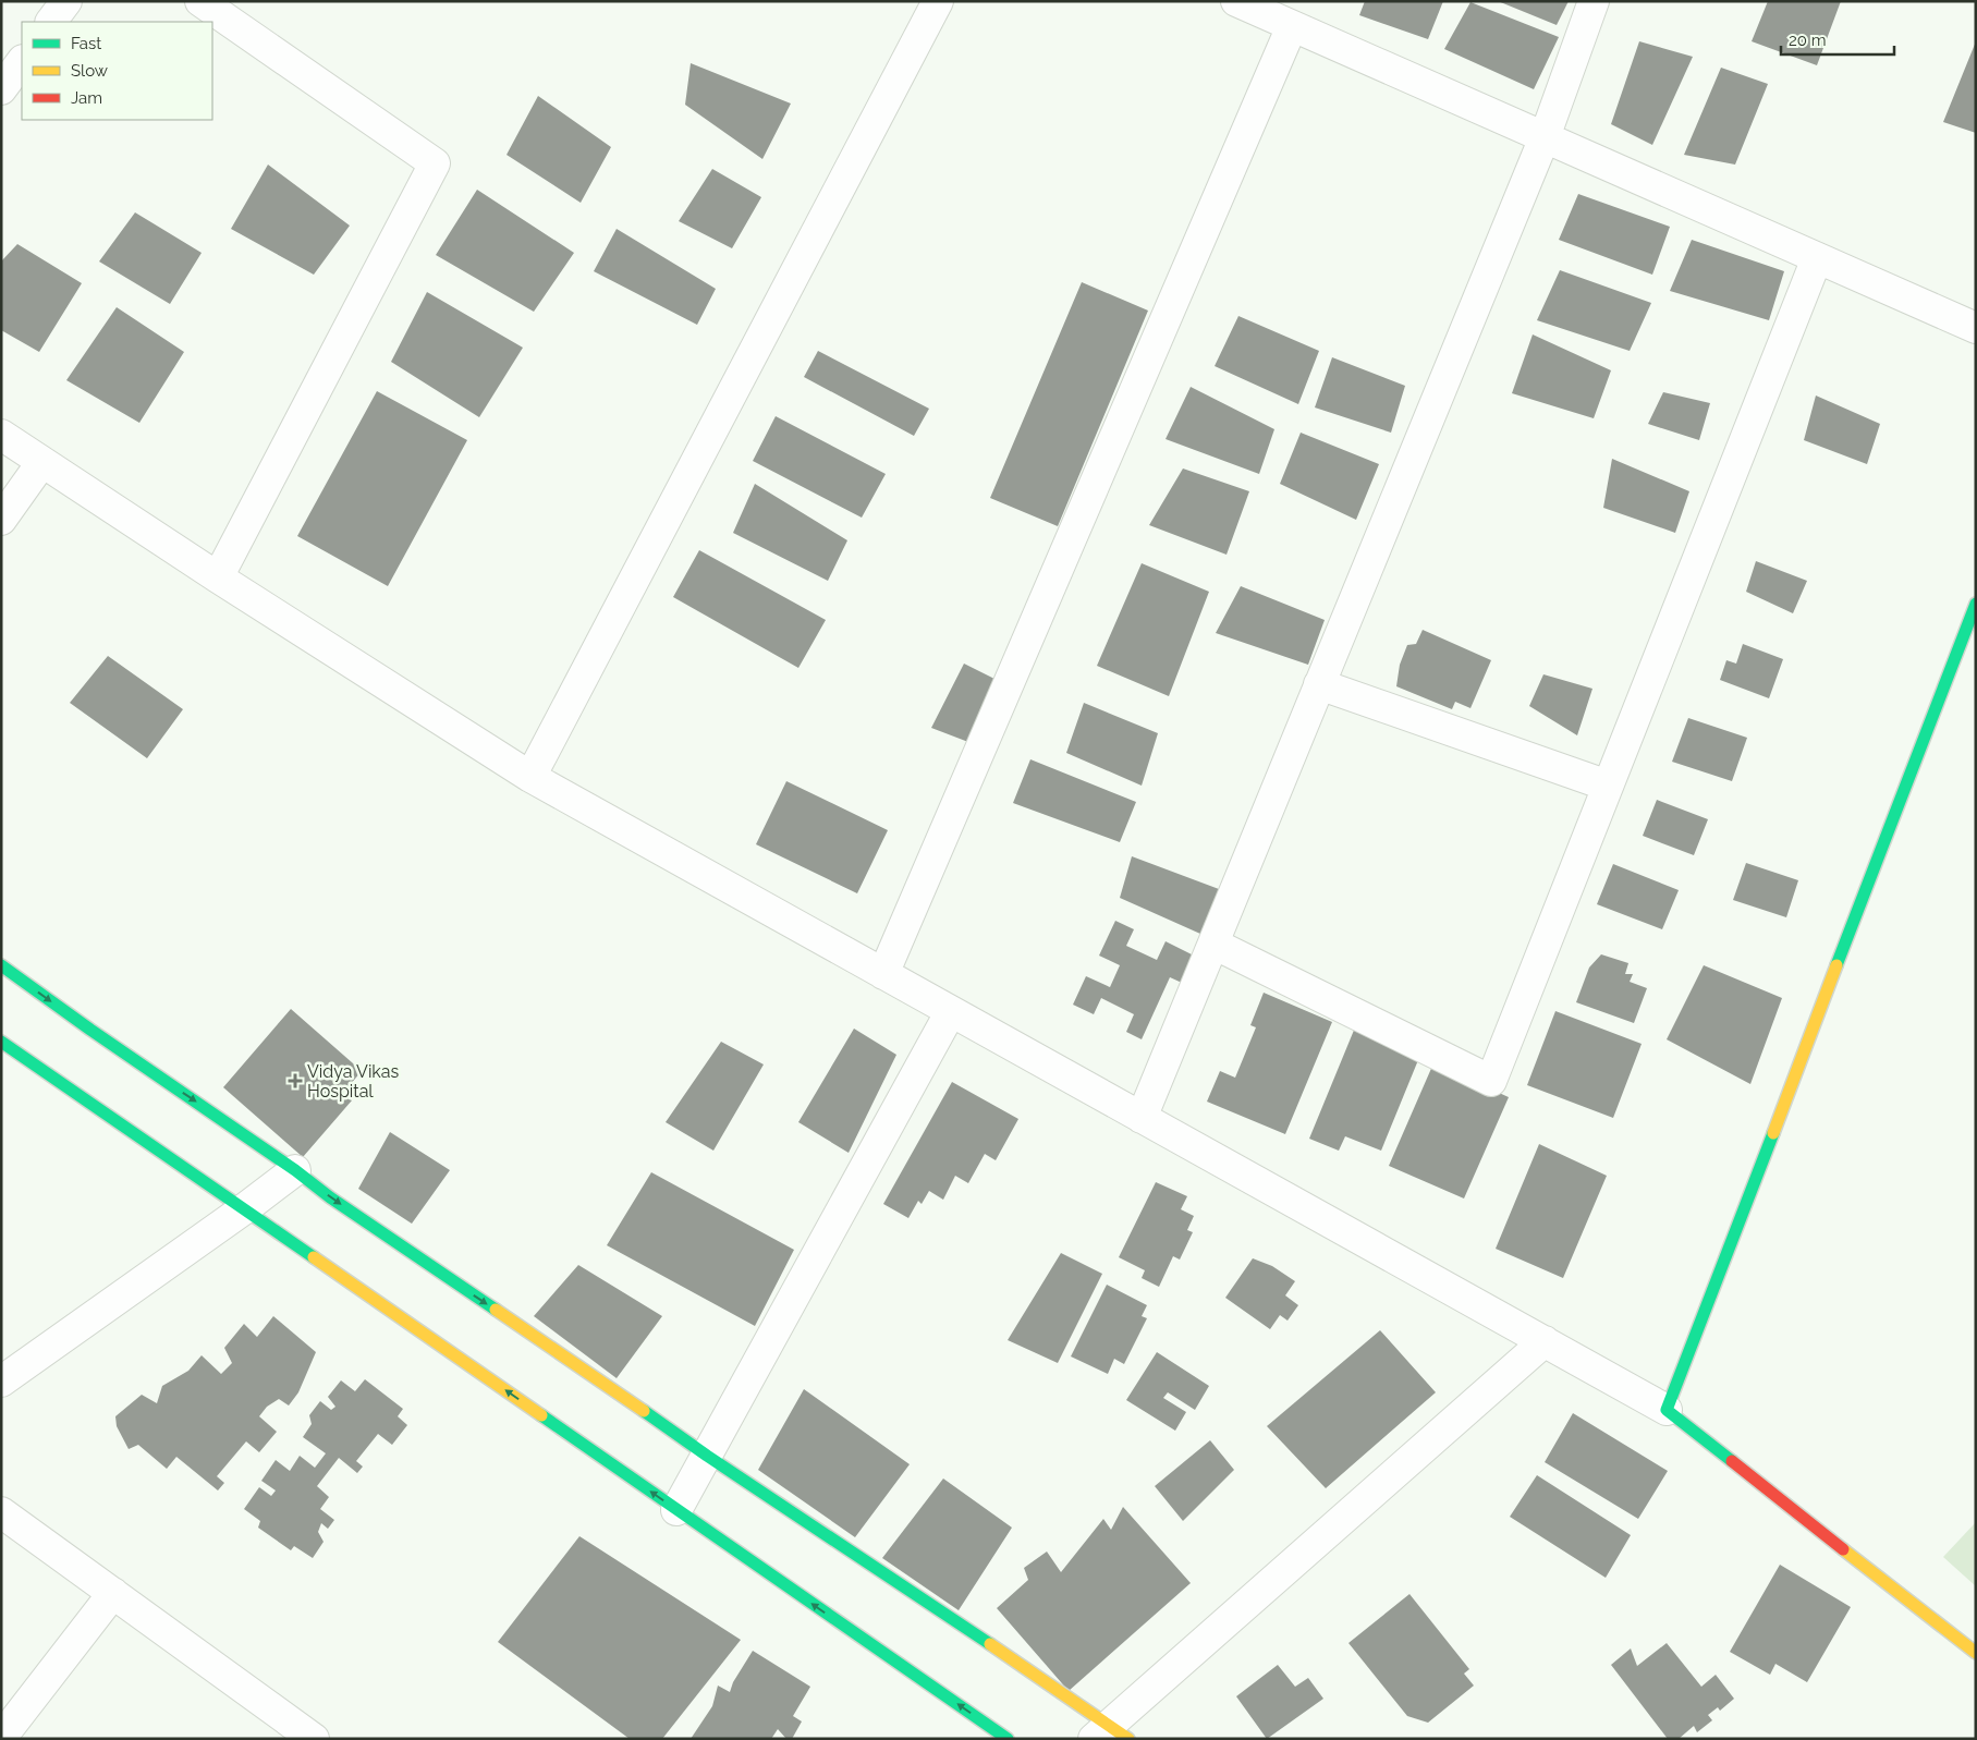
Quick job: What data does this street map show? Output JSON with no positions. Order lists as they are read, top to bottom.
{
  "places": {
    "health": ["Vidya Vikas Hospital"]
  },
  "legend": ["Fast", "Slow", "Jam"],
  "scale_bar": "20 m"
}
